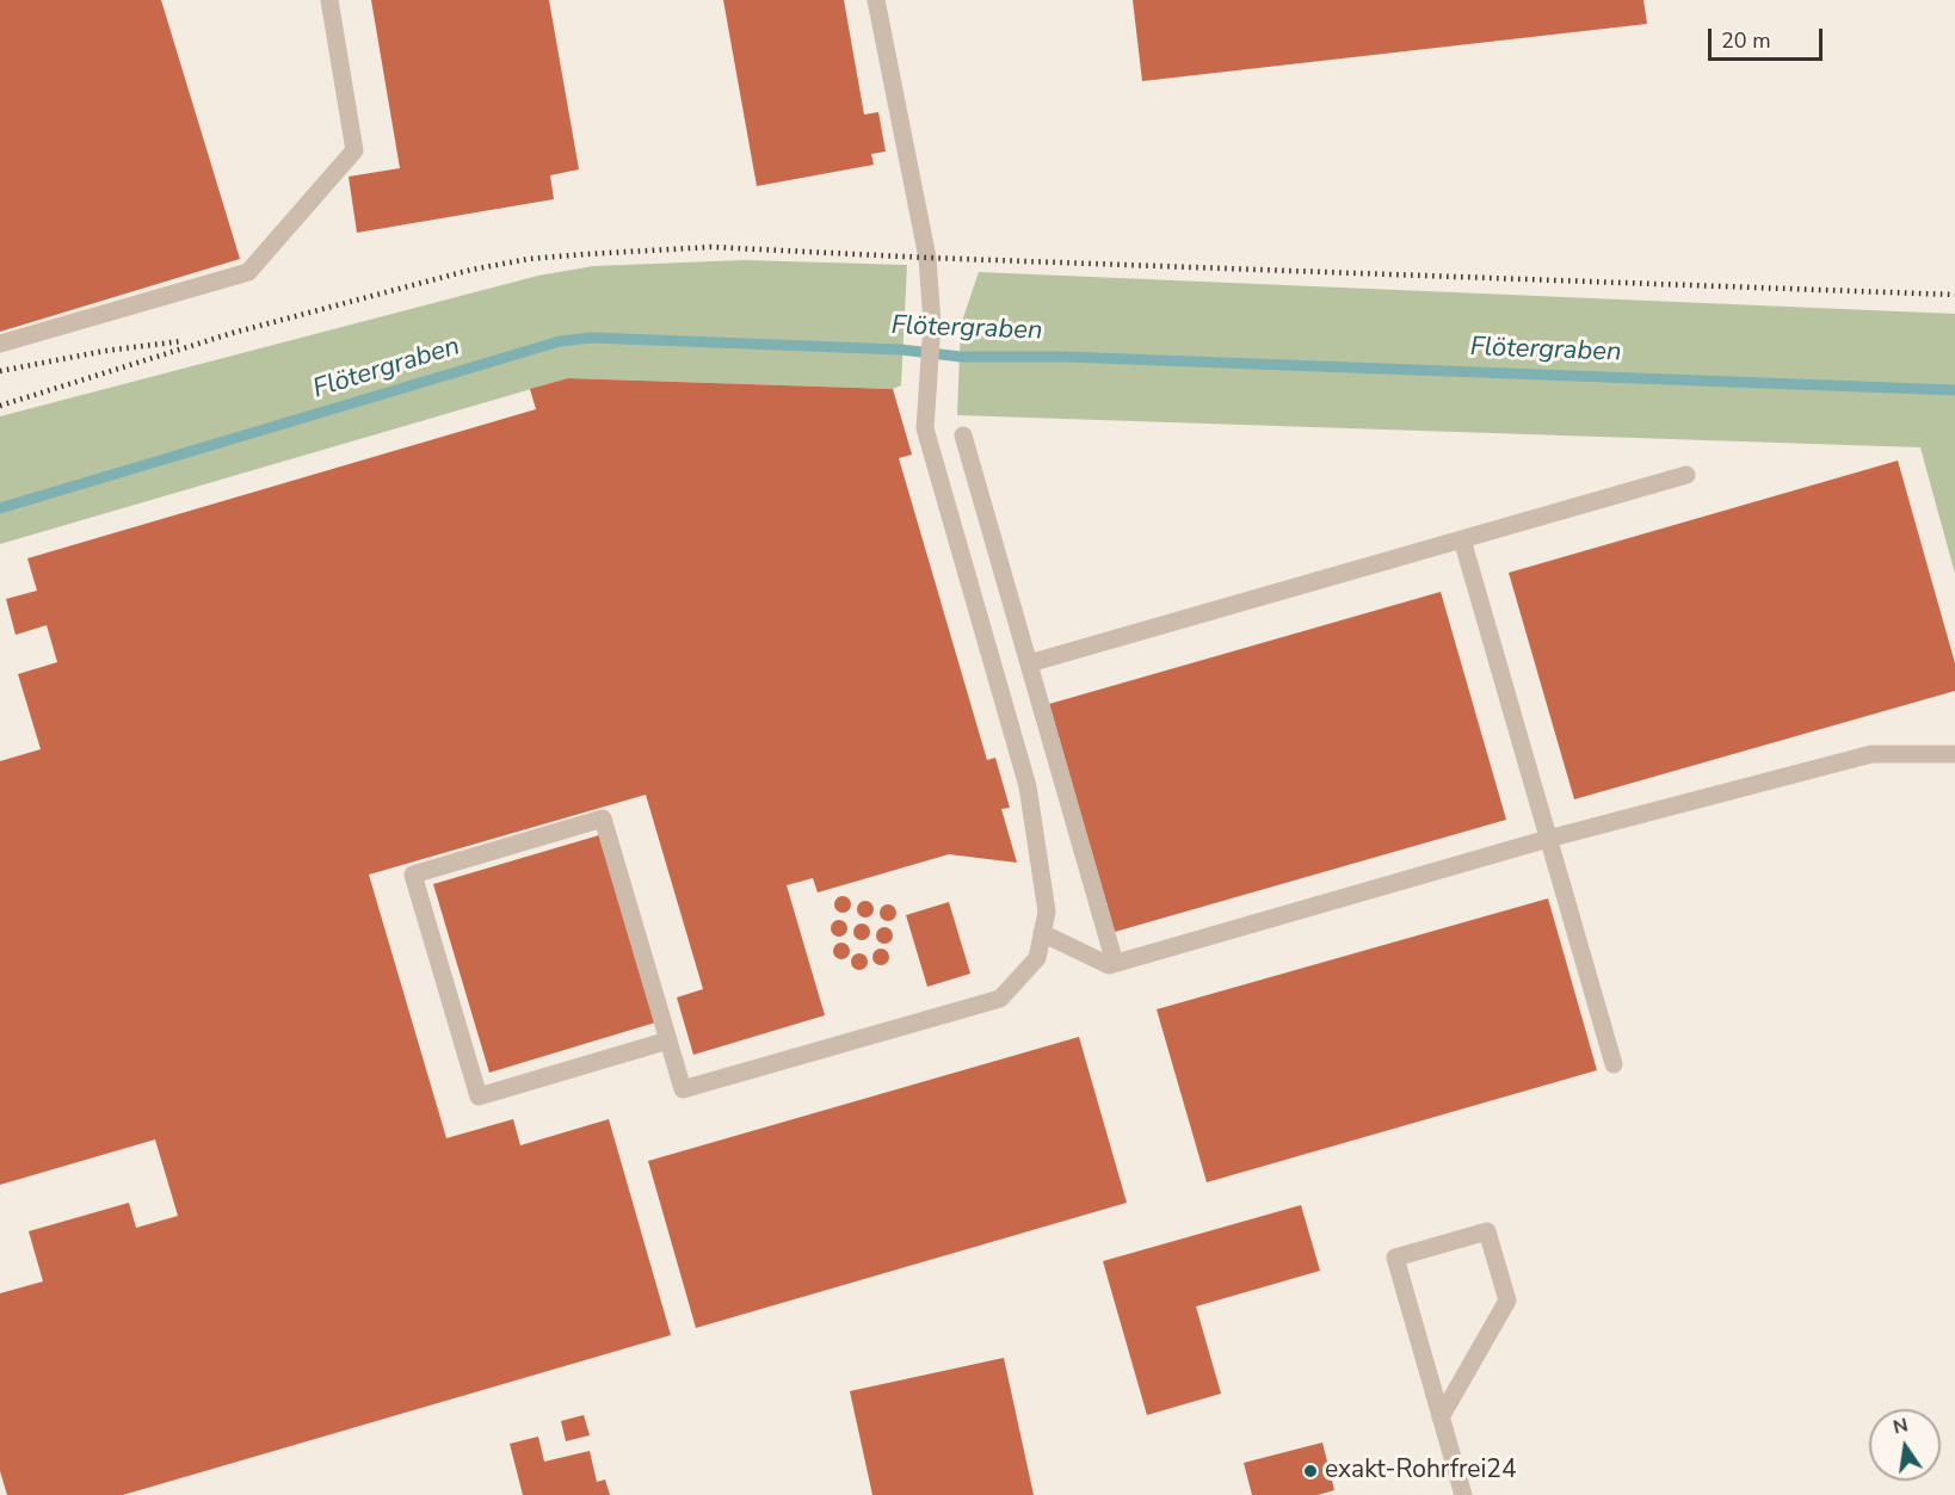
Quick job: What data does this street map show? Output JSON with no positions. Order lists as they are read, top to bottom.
{
  "water": ["Flötergraben"],
  "places": ["exakt-Rohrfrei24"],
  "scale_bar": "20 m",
  "north": "top"
}
